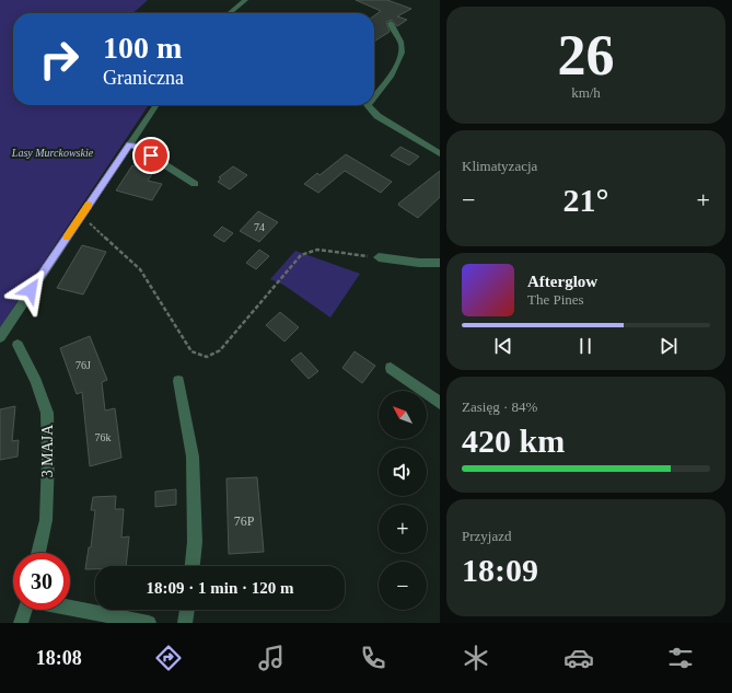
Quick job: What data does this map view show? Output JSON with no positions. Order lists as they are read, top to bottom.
{
  "streets": {
    "street": ["3 MAJA"]
  },
  "parks": ["Lasy Murckowskie"],
  "house_numbers": [
    "74",
    "76J",
    "76k",
    "76P"
  ],
  "north": "top left",
  "page": {
    "tile": [
      ["26", "km/h"],
      "Klimatyzacja",
      ["Zasięg · 84%", "420 km"],
      ["Przyjazd", "18:09"]
    ],
    "turn": ["100 m", "Graniczna"],
    "heat": ["−", "21°", "+"],
    "song": ["Afterglow", "The Pines"],
    "map_buttons": ["+", "−"],
    "limit": "30",
    "trip": "18:09 · 1 min · 120 m",
    "tabs": "18:08"
  }
}
